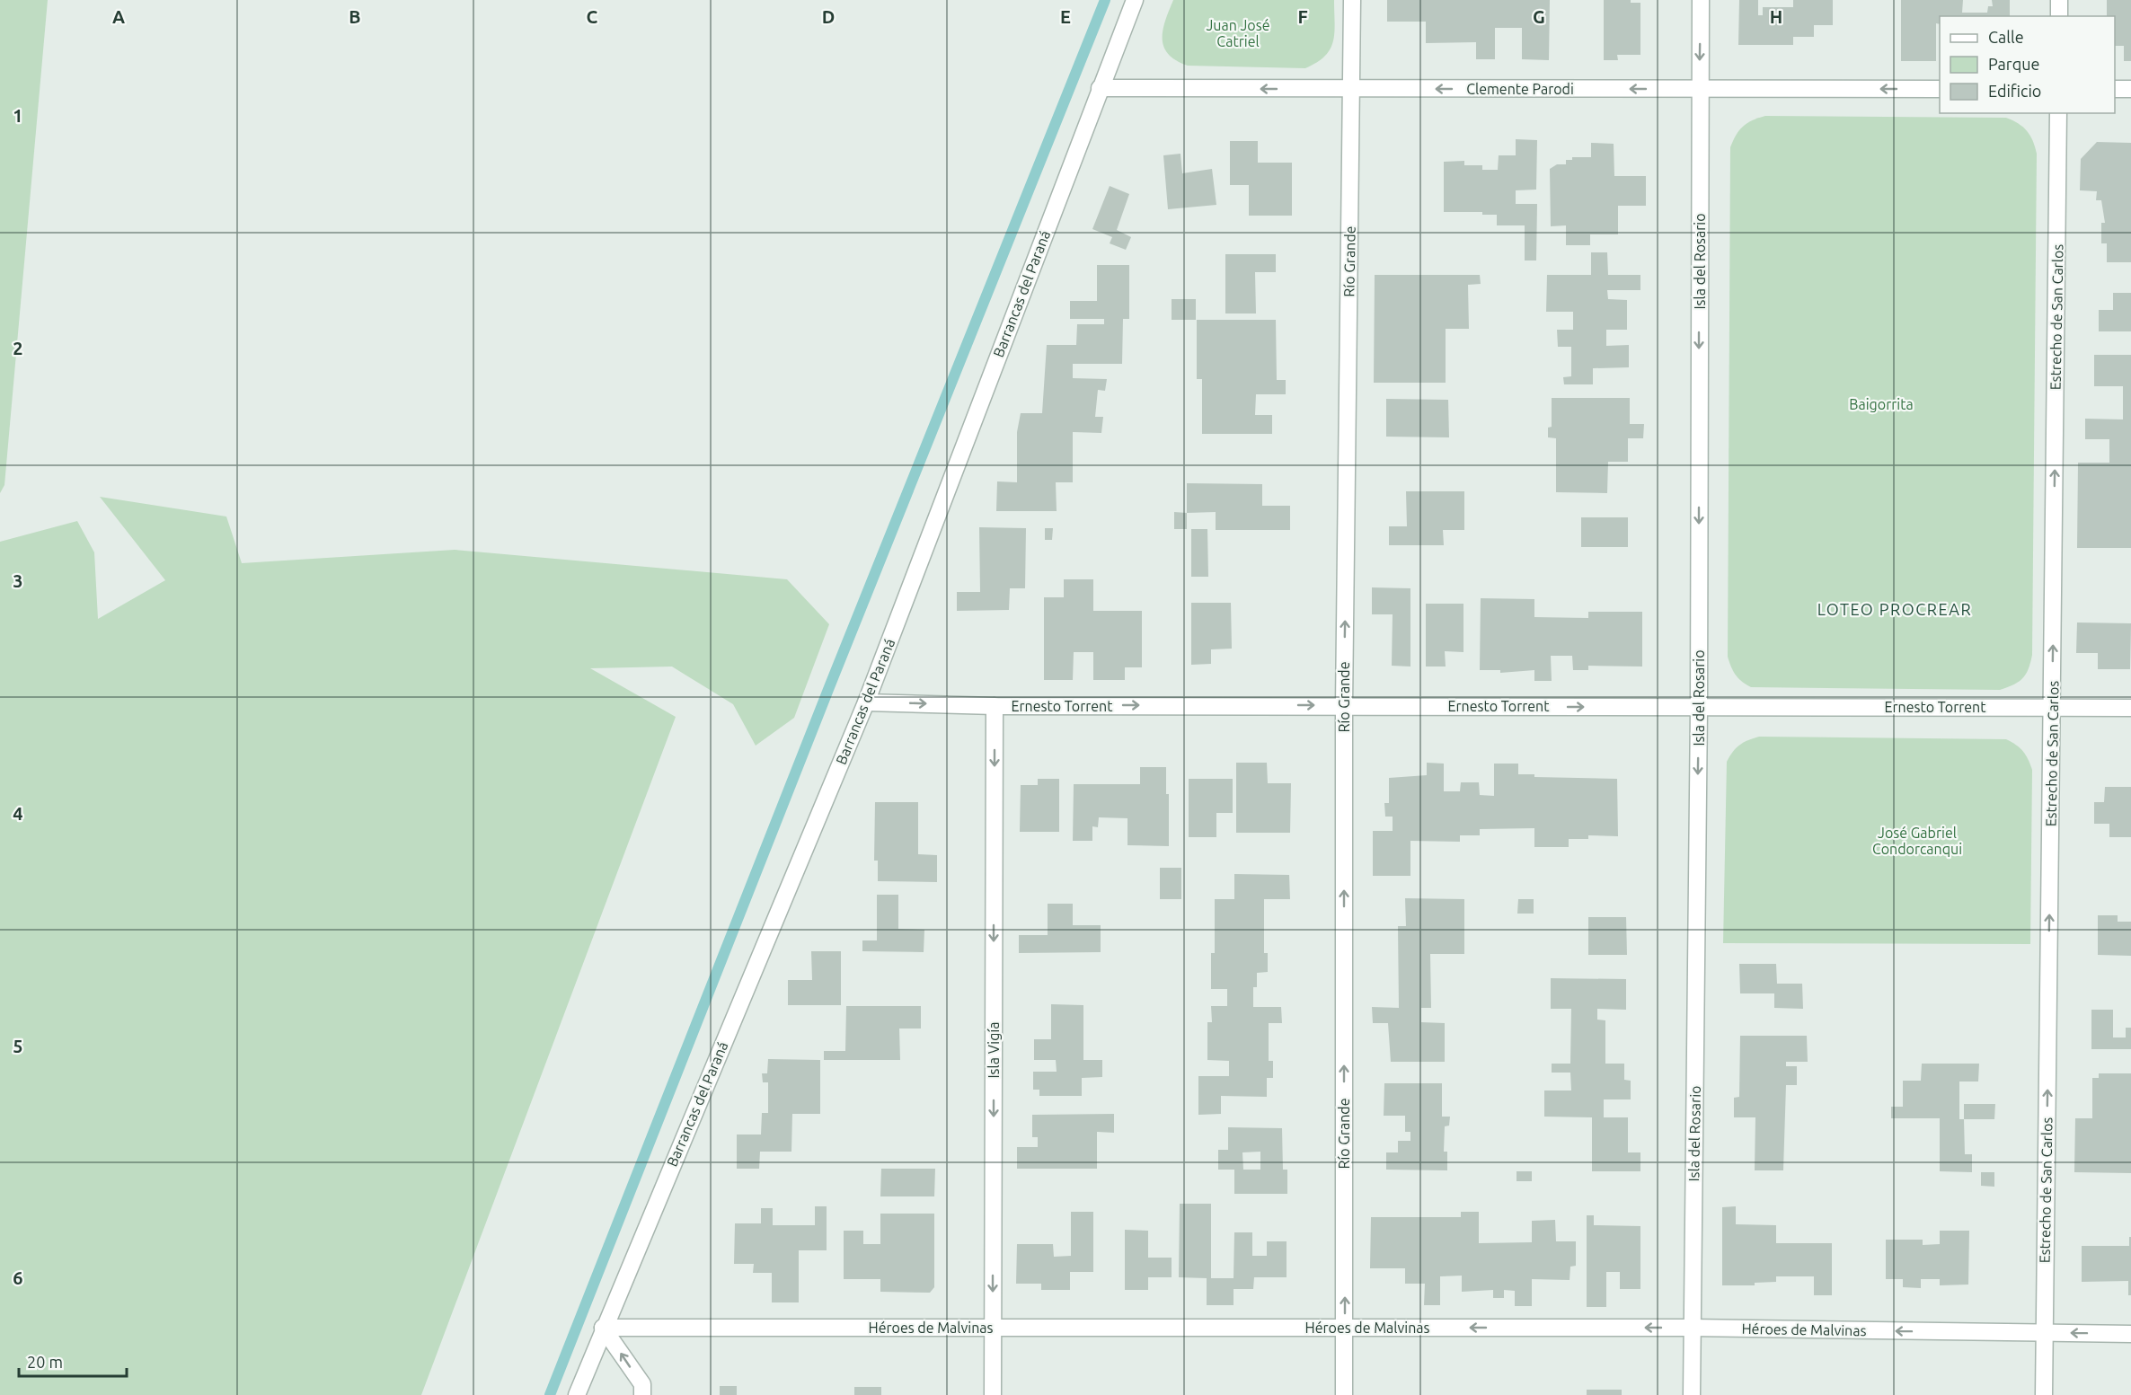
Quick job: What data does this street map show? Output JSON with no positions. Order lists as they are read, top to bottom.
{
  "streets": {
    "street": [
      "Clemente Parodi",
      "Río Grande",
      "Isla del Rosario",
      "Barrancas del Paraná",
      "Estrecho de San Carlos",
      "Ernesto Torrent",
      "Isla Vigía",
      "Héroes de Malvinas"
    ]
  },
  "crossings": [
    ["Clemente Parodi", "Río Grande"],
    ["Clemente Parodi", "Isla del Rosario"],
    ["Clemente Parodi", "Barrancas del Paraná"],
    ["Río Grande", "Ernesto Torrent"],
    ["Río Grande", "Héroes de Malvinas"],
    ["Isla del Rosario", "Ernesto Torrent"],
    ["Isla del Rosario", "Héroes de Malvinas"],
    ["Barrancas del Paraná", "Ernesto Torrent"],
    ["Barrancas del Paraná", "Héroes de Malvinas"],
    ["Estrecho de San Carlos", "Ernesto Torrent"],
    ["Estrecho de San Carlos", "Héroes de Malvinas"],
    ["Ernesto Torrent", "Isla Vigía"],
    ["Isla Vigía", "Héroes de Malvinas"]
  ],
  "one_way": [
    "Clemente Parodi",
    "Río Grande",
    "Isla del Rosario",
    "Estrecho de San Carlos",
    "Ernesto Torrent",
    "Isla Vigía",
    "Héroes de Malvinas"
  ],
  "districts": ["LOTEO PROCREAR"],
  "parks": ["Juan José Catriel", "Baigorrita", "José Gabriel Condorcanqui"],
  "legend": ["Calle", "Parque", "Edificio"],
  "scale_bar": "20 m",
  "grid": {
    "columns": [
      "A",
      "B",
      "C",
      "D",
      "E",
      "F",
      "G",
      "H"
    ],
    "rows": [
      "1",
      "2",
      "3",
      "4",
      "5",
      "6"
    ]
  }
}
